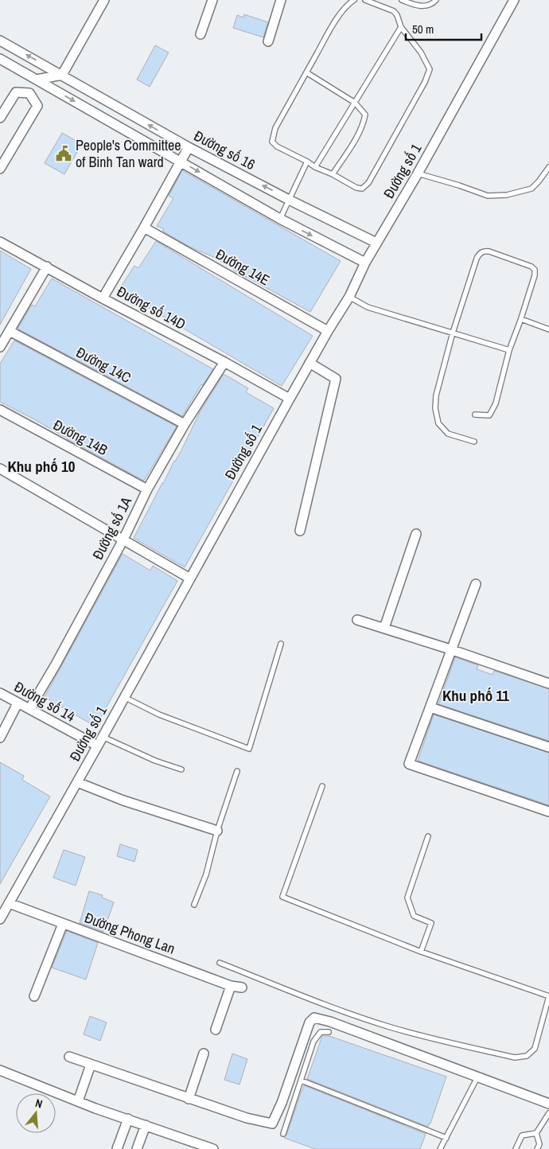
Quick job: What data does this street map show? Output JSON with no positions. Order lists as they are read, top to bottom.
{
  "streets": {
    "street": [
      "Đường số 16",
      "Đường số 1",
      "Đường 14E",
      "Đường số 14D",
      "Đường 14C",
      "Đường 14B",
      "Đường số 1A",
      "Đường số 14",
      "Đường Phong Lan"
    ]
  },
  "crossings": [
    ["Đường số 16", "Đường số 1"],
    ["Đường số 1", "Đường 14E"],
    ["Đường số 1", "Đường số 14D"],
    ["Đường số 1", "Đường số 14"],
    ["Đường số 1", "Đường Phong Lan"],
    ["Đường số 14D", "Đường số 1A"],
    ["Đường 14C", "Đường số 1A"],
    ["Đường 14B", "Đường số 1A"],
    ["Đường số 1A", "Đường số 14"]
  ],
  "districts": ["Khu phố 10", "Khu phố 11"],
  "places": {
    "public building": ["People's Committee of Binh Tan ward"]
  },
  "scale_bar": "50 m",
  "north": "top"
}
